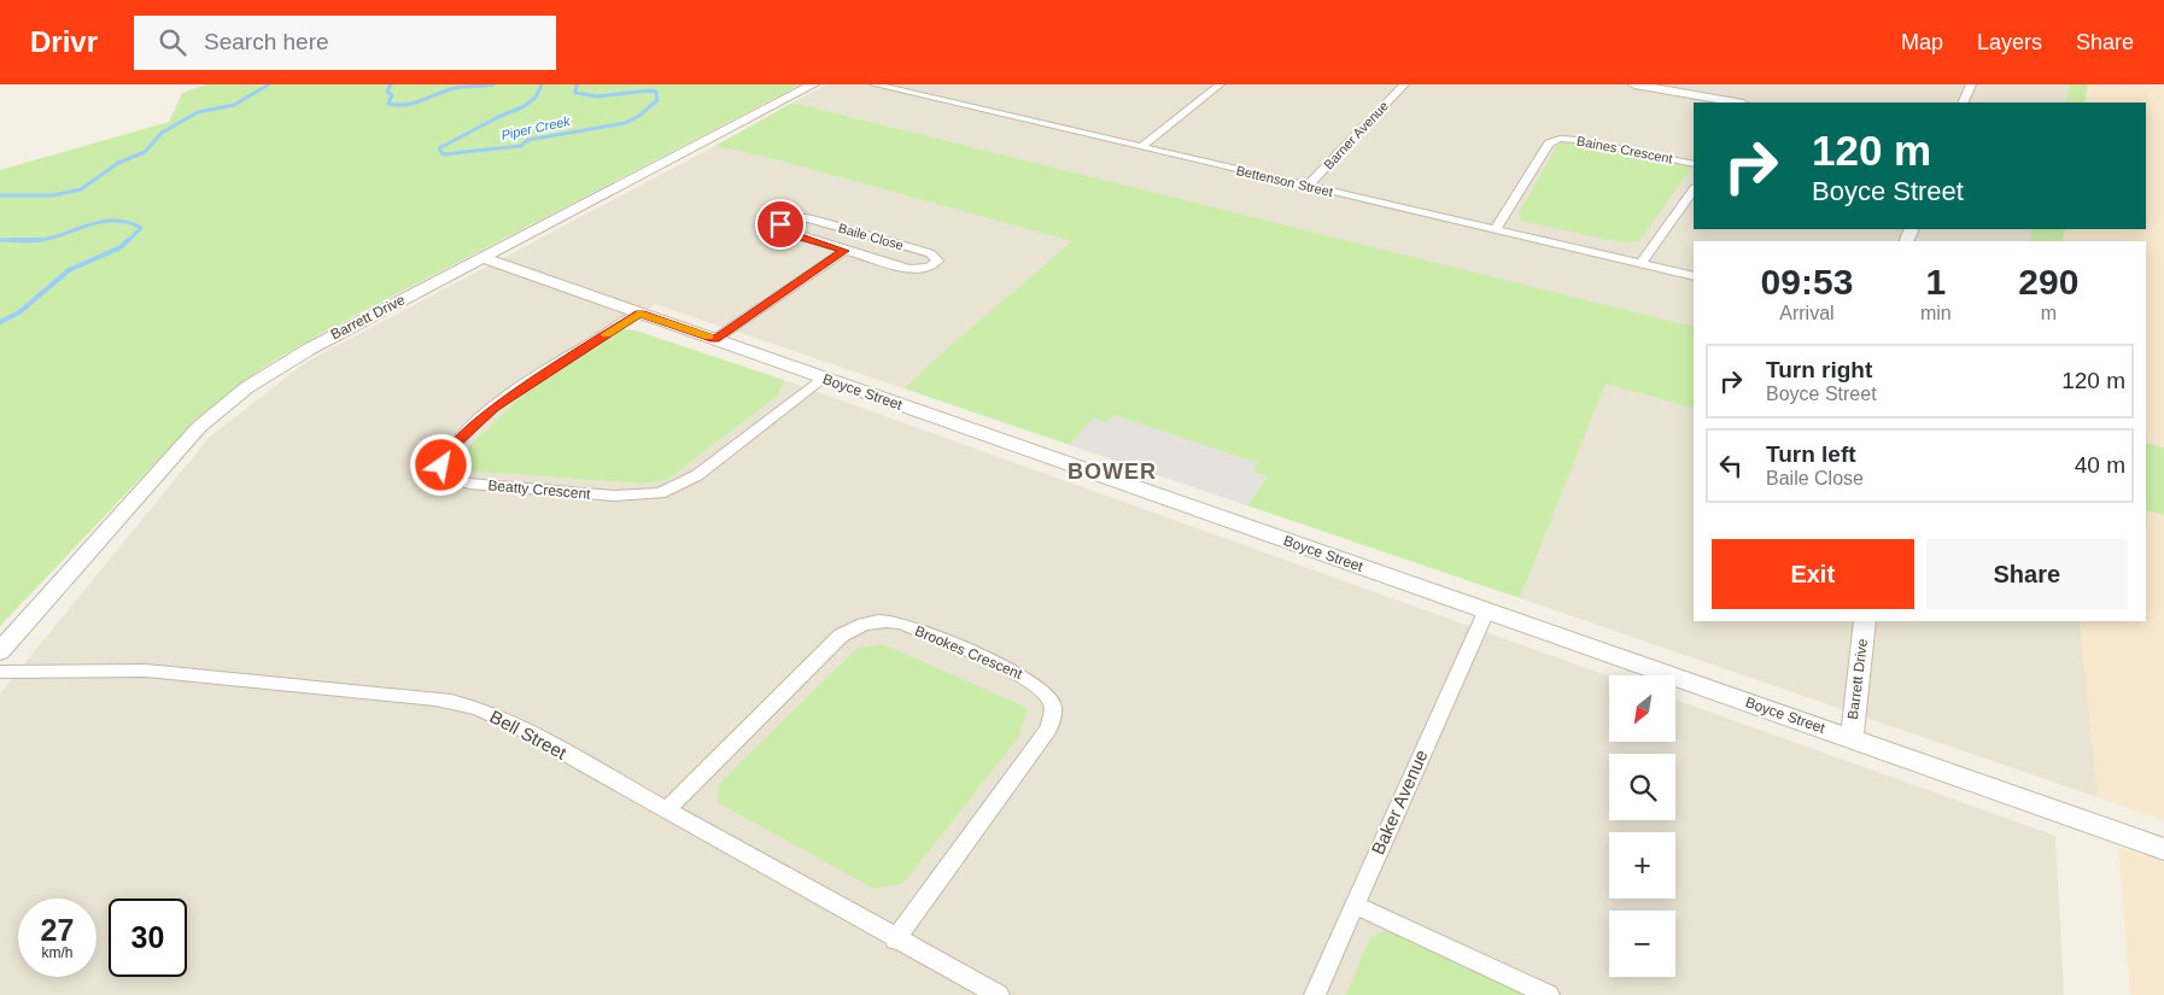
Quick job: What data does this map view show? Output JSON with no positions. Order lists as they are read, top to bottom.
{
  "streets": {
    "street": [
      "Barner Avenue",
      "Baines Crescent",
      "Bettenson Street",
      "Baile Close",
      "Barrett Drive",
      "Boyce Street",
      "Beatty Crescent",
      "Brookes Crescent",
      "Bell Street",
      "Baker Avenue"
    ]
  },
  "crossings": [
    ["Barner Avenue", "Bettenson Street"],
    ["Baines Crescent", "Bettenson Street"],
    ["Baile Close", "Boyce Street"],
    ["Barrett Drive", "Boyce Street"],
    ["Boyce Street", "Beatty Crescent"],
    ["Boyce Street", "Baker Avenue"],
    ["Brookes Crescent", "Bell Street"]
  ],
  "districts": ["BOWER"],
  "water": ["Piper Creek"],
  "north": "bottom left",
  "page": {
    "header": "Drivr",
    "search": "Search here",
    "nav": ["Map", "Layers", "Share"],
    "turn": ["120 m", "Boyce Street"],
    "eta": [
      "09:53",
      "Arrival",
      "1",
      "min",
      "290",
      "m"
    ],
    "list": [
      {
        "name": "Turn right",
        "note": "Boyce Street",
        "value": "120 m"
      },
      {
        "name": "Turn left",
        "note": "Baile Close",
        "value": "40 m"
      }
    ],
    "buttons": ["Exit", "Share"],
    "map_buttons": ["+", "−"],
    "speed": "27 km/h",
    "limit": "30"
  }
}
